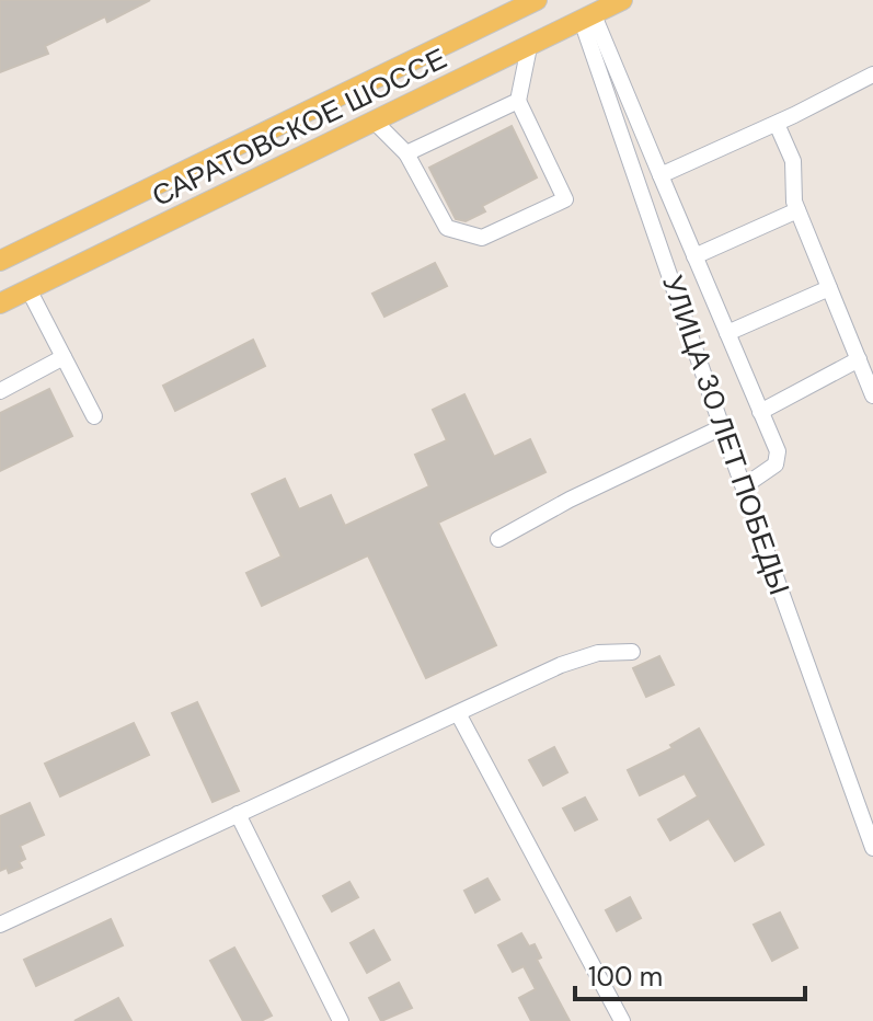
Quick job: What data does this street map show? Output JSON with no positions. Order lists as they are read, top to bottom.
{
  "streets": {
    "main road": ["САРАТОВСКОЕ ШОССЕ"],
    "street": ["УЛИЦА 30 ЛЕТ ПОБЕДЫ"]
  },
  "crossings": [
    ["САРАТОВСКОЕ ШОССЕ", "УЛИЦА 30 ЛЕТ ПОБЕДЫ"]
  ],
  "scale_bar": "100 m"
}
